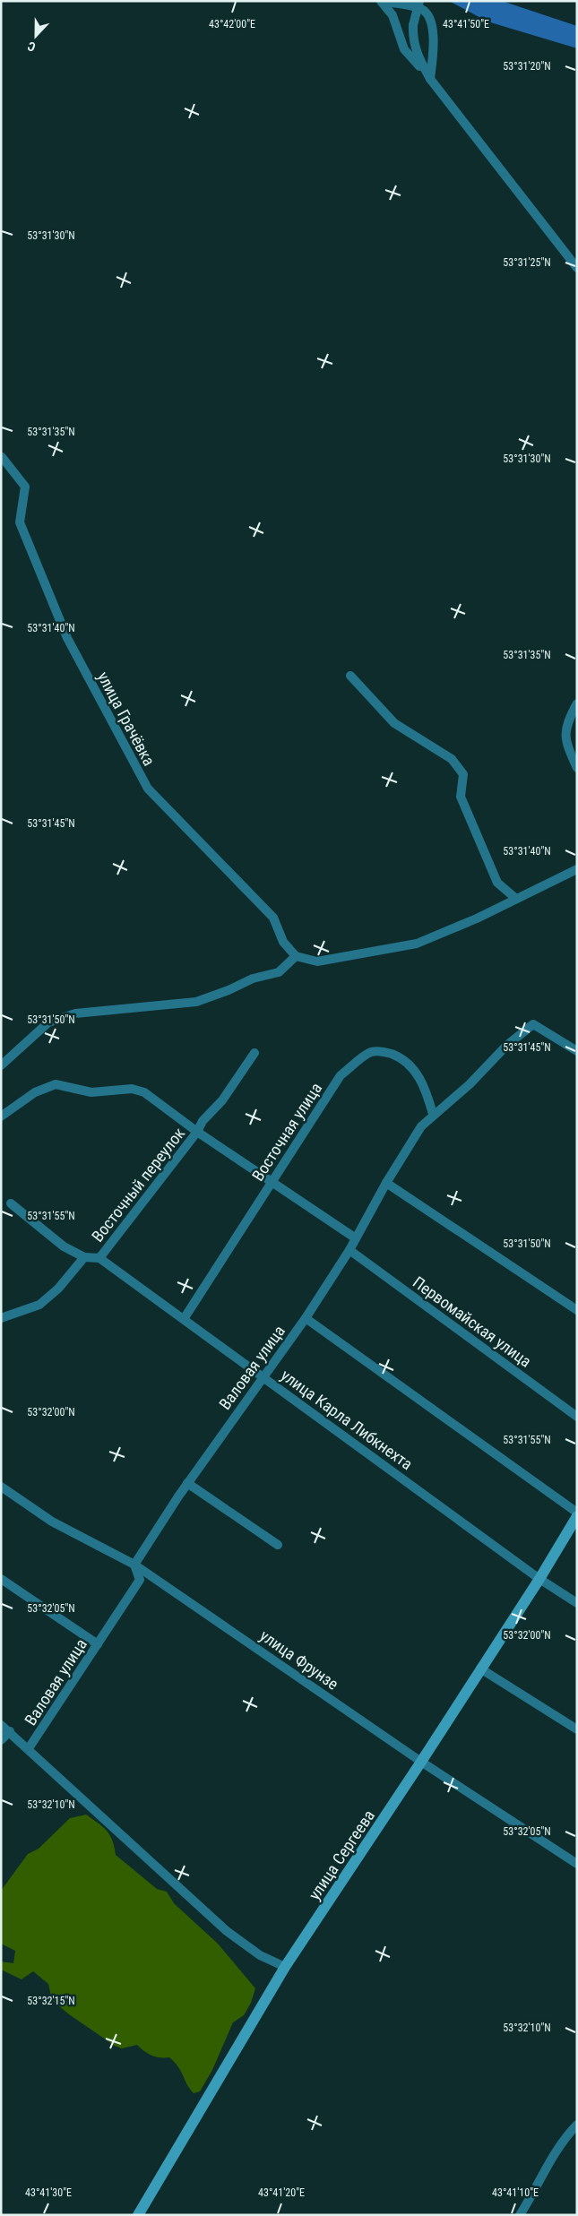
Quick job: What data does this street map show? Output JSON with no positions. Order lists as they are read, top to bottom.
{
  "streets": {
    "main road": ["улица Сергеева"],
    "street": [
      "улица Грачёвка",
      "Восточная улица",
      "Восточный переулок",
      "Первомайская улица",
      "Валовая улица",
      "улица Карла Либкнехта",
      "улица Фрунзе"
    ]
  },
  "crossings": [
    ["Восточная улица", "Валовая улица"],
    ["Восточная улица", "улица Карла Либкнехта"],
    ["Восточный переулок", "улица Карла Либкнехта"],
    ["Первомайская улица", "Валовая улица"],
    ["Валовая улица", "улица Карла Либкнехта"],
    ["Валовая улица", "улица Фрунзе"],
    ["улица Карла Либкнехта", "улица Сергеева"],
    ["улица Фрунзе", "улица Сергеева"]
  ],
  "north": "bottom",
  "coordinates": [
    "43°42'00\"E",
    "43°41'50\"E",
    "53°31'20\"N",
    "53°31'30\"N",
    "53°31'25\"N",
    "53°31'35\"N",
    "53°31'40\"N",
    "53°31'45\"N",
    "53°31'50\"N",
    "53°31'55\"N",
    "53°32'00\"N",
    "53°32'05\"N",
    "53°32'10\"N",
    "53°32'15\"N",
    "43°41'30\"E",
    "43°41'20\"E",
    "43°41'10\"E"
  ]
}
